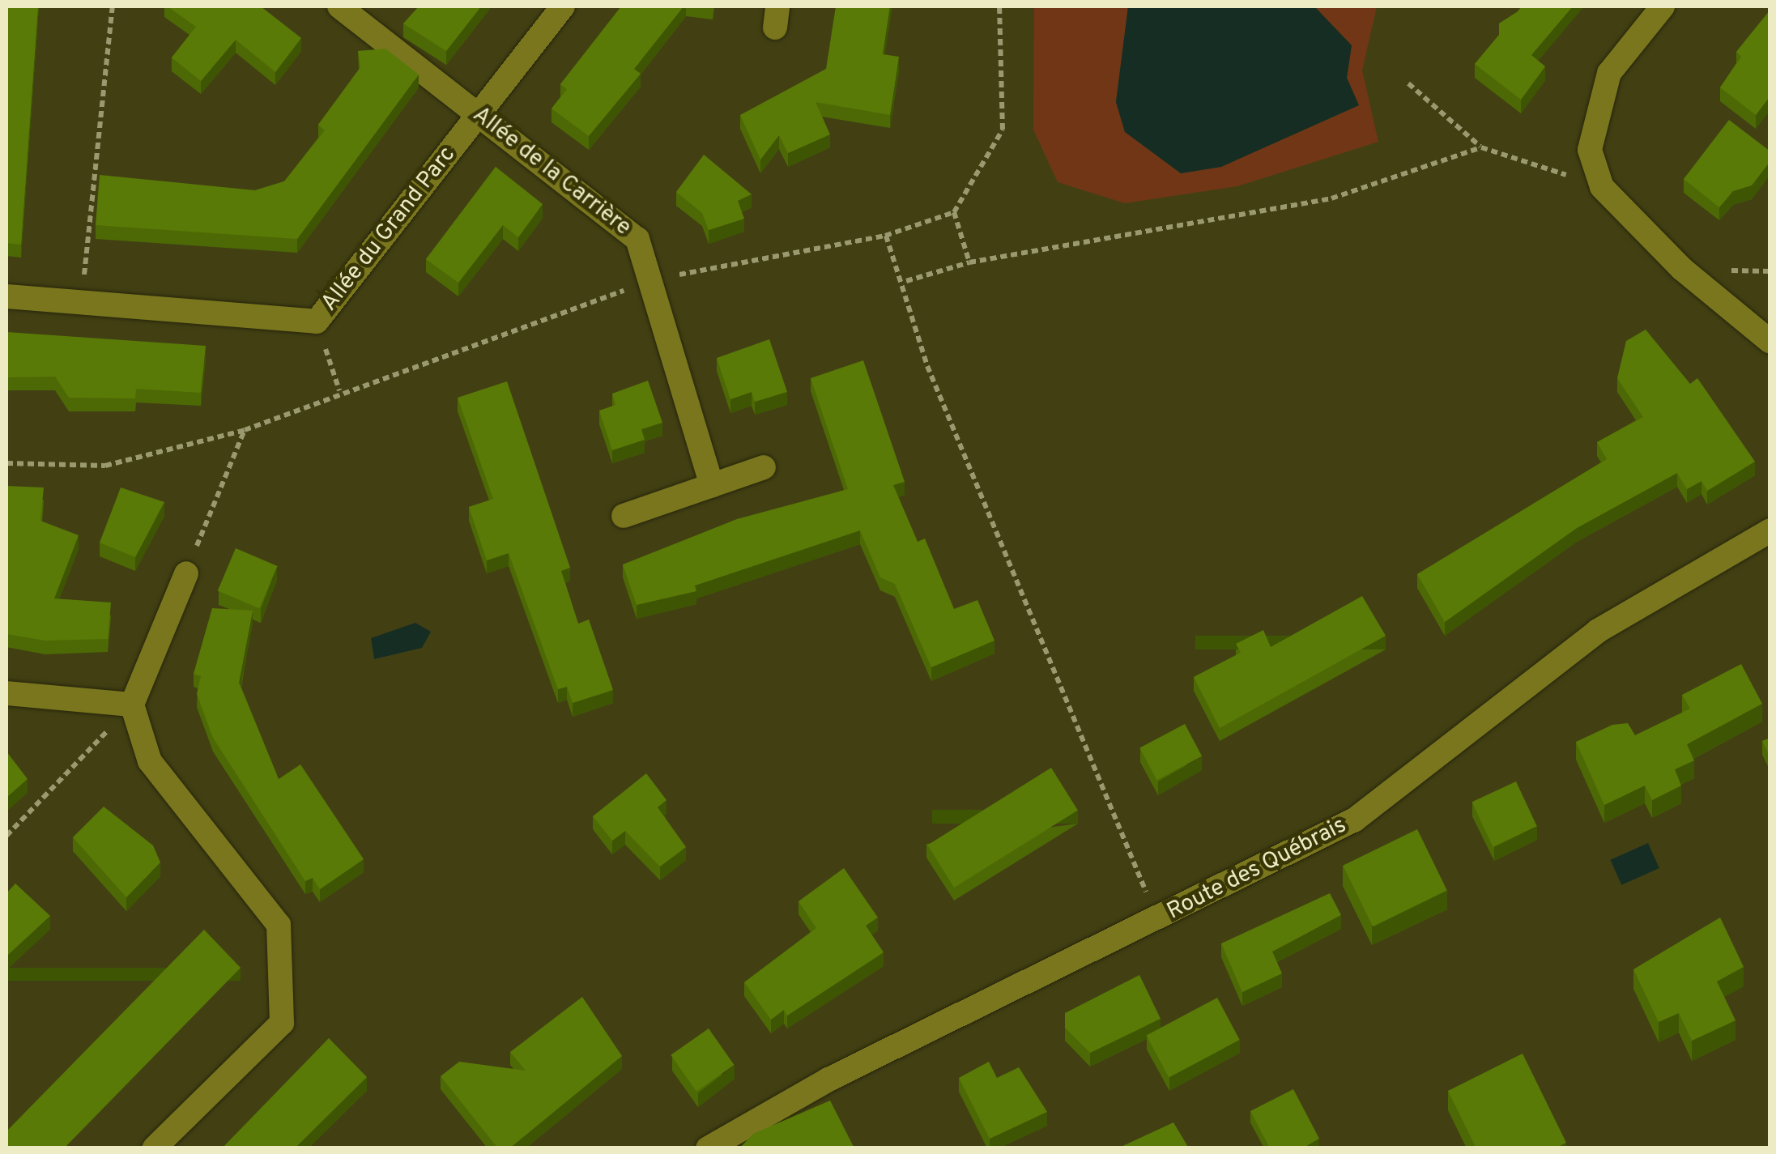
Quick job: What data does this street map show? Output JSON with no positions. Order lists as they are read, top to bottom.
{
  "streets": {
    "street": ["Allée de la Carrière", "Allée du Grand Parc", "Route des Québrais"]
  },
  "crossings": [
    ["Allée de la Carrière", "Allée du Grand Parc"]
  ]
}
